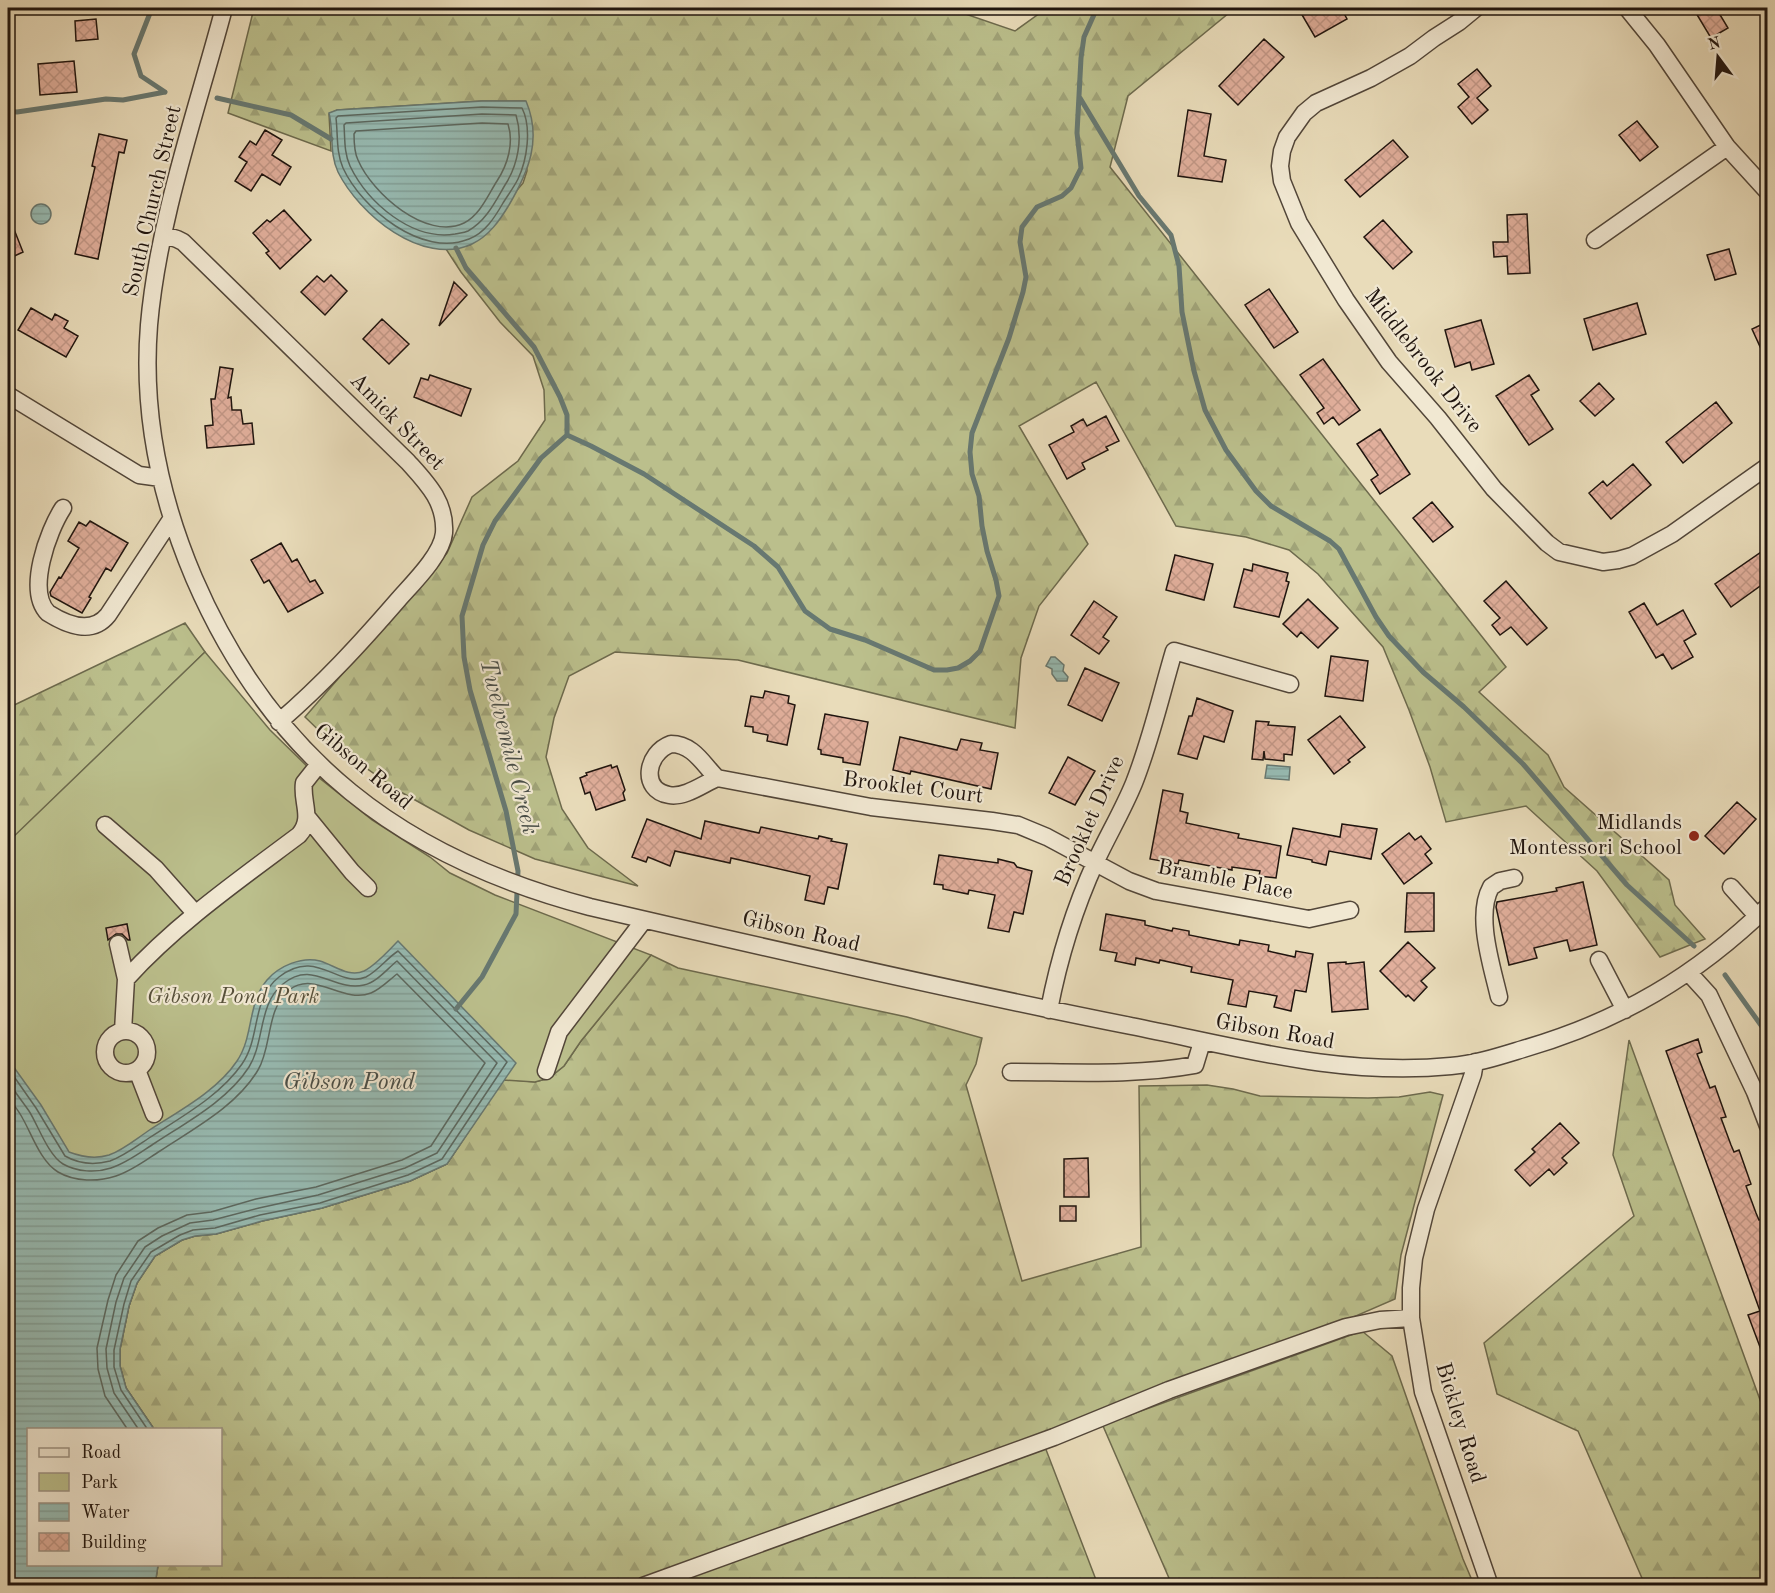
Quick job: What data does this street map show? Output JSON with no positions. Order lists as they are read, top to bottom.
{
  "streets": {
    "street": [
      "South Church Street",
      "Middlebrook Drive",
      "Amick Street",
      "Gibson Road",
      "Brooklet Court",
      "Brooklet Drive",
      "Bramble Place",
      "Bickley Road"
    ]
  },
  "crossings": [
    ["South Church Street", "Amick Street"],
    ["South Church Street", "Gibson Road"],
    ["Amick Street", "Gibson Road"],
    ["Gibson Road", "Brooklet Drive"],
    ["Gibson Road", "Bickley Road"],
    ["Brooklet Court", "Brooklet Drive"],
    ["Brooklet Court", "Bramble Place"],
    ["Brooklet Drive", "Bramble Place"]
  ],
  "water": ["Twelvemile Creek", "Gibson Pond"],
  "parks": ["Gibson Pond Park"],
  "places": ["Midlands Montessori School"],
  "legend": [
    "Road",
    "Park",
    "Water",
    "Building"
  ],
  "north": "top"
}
